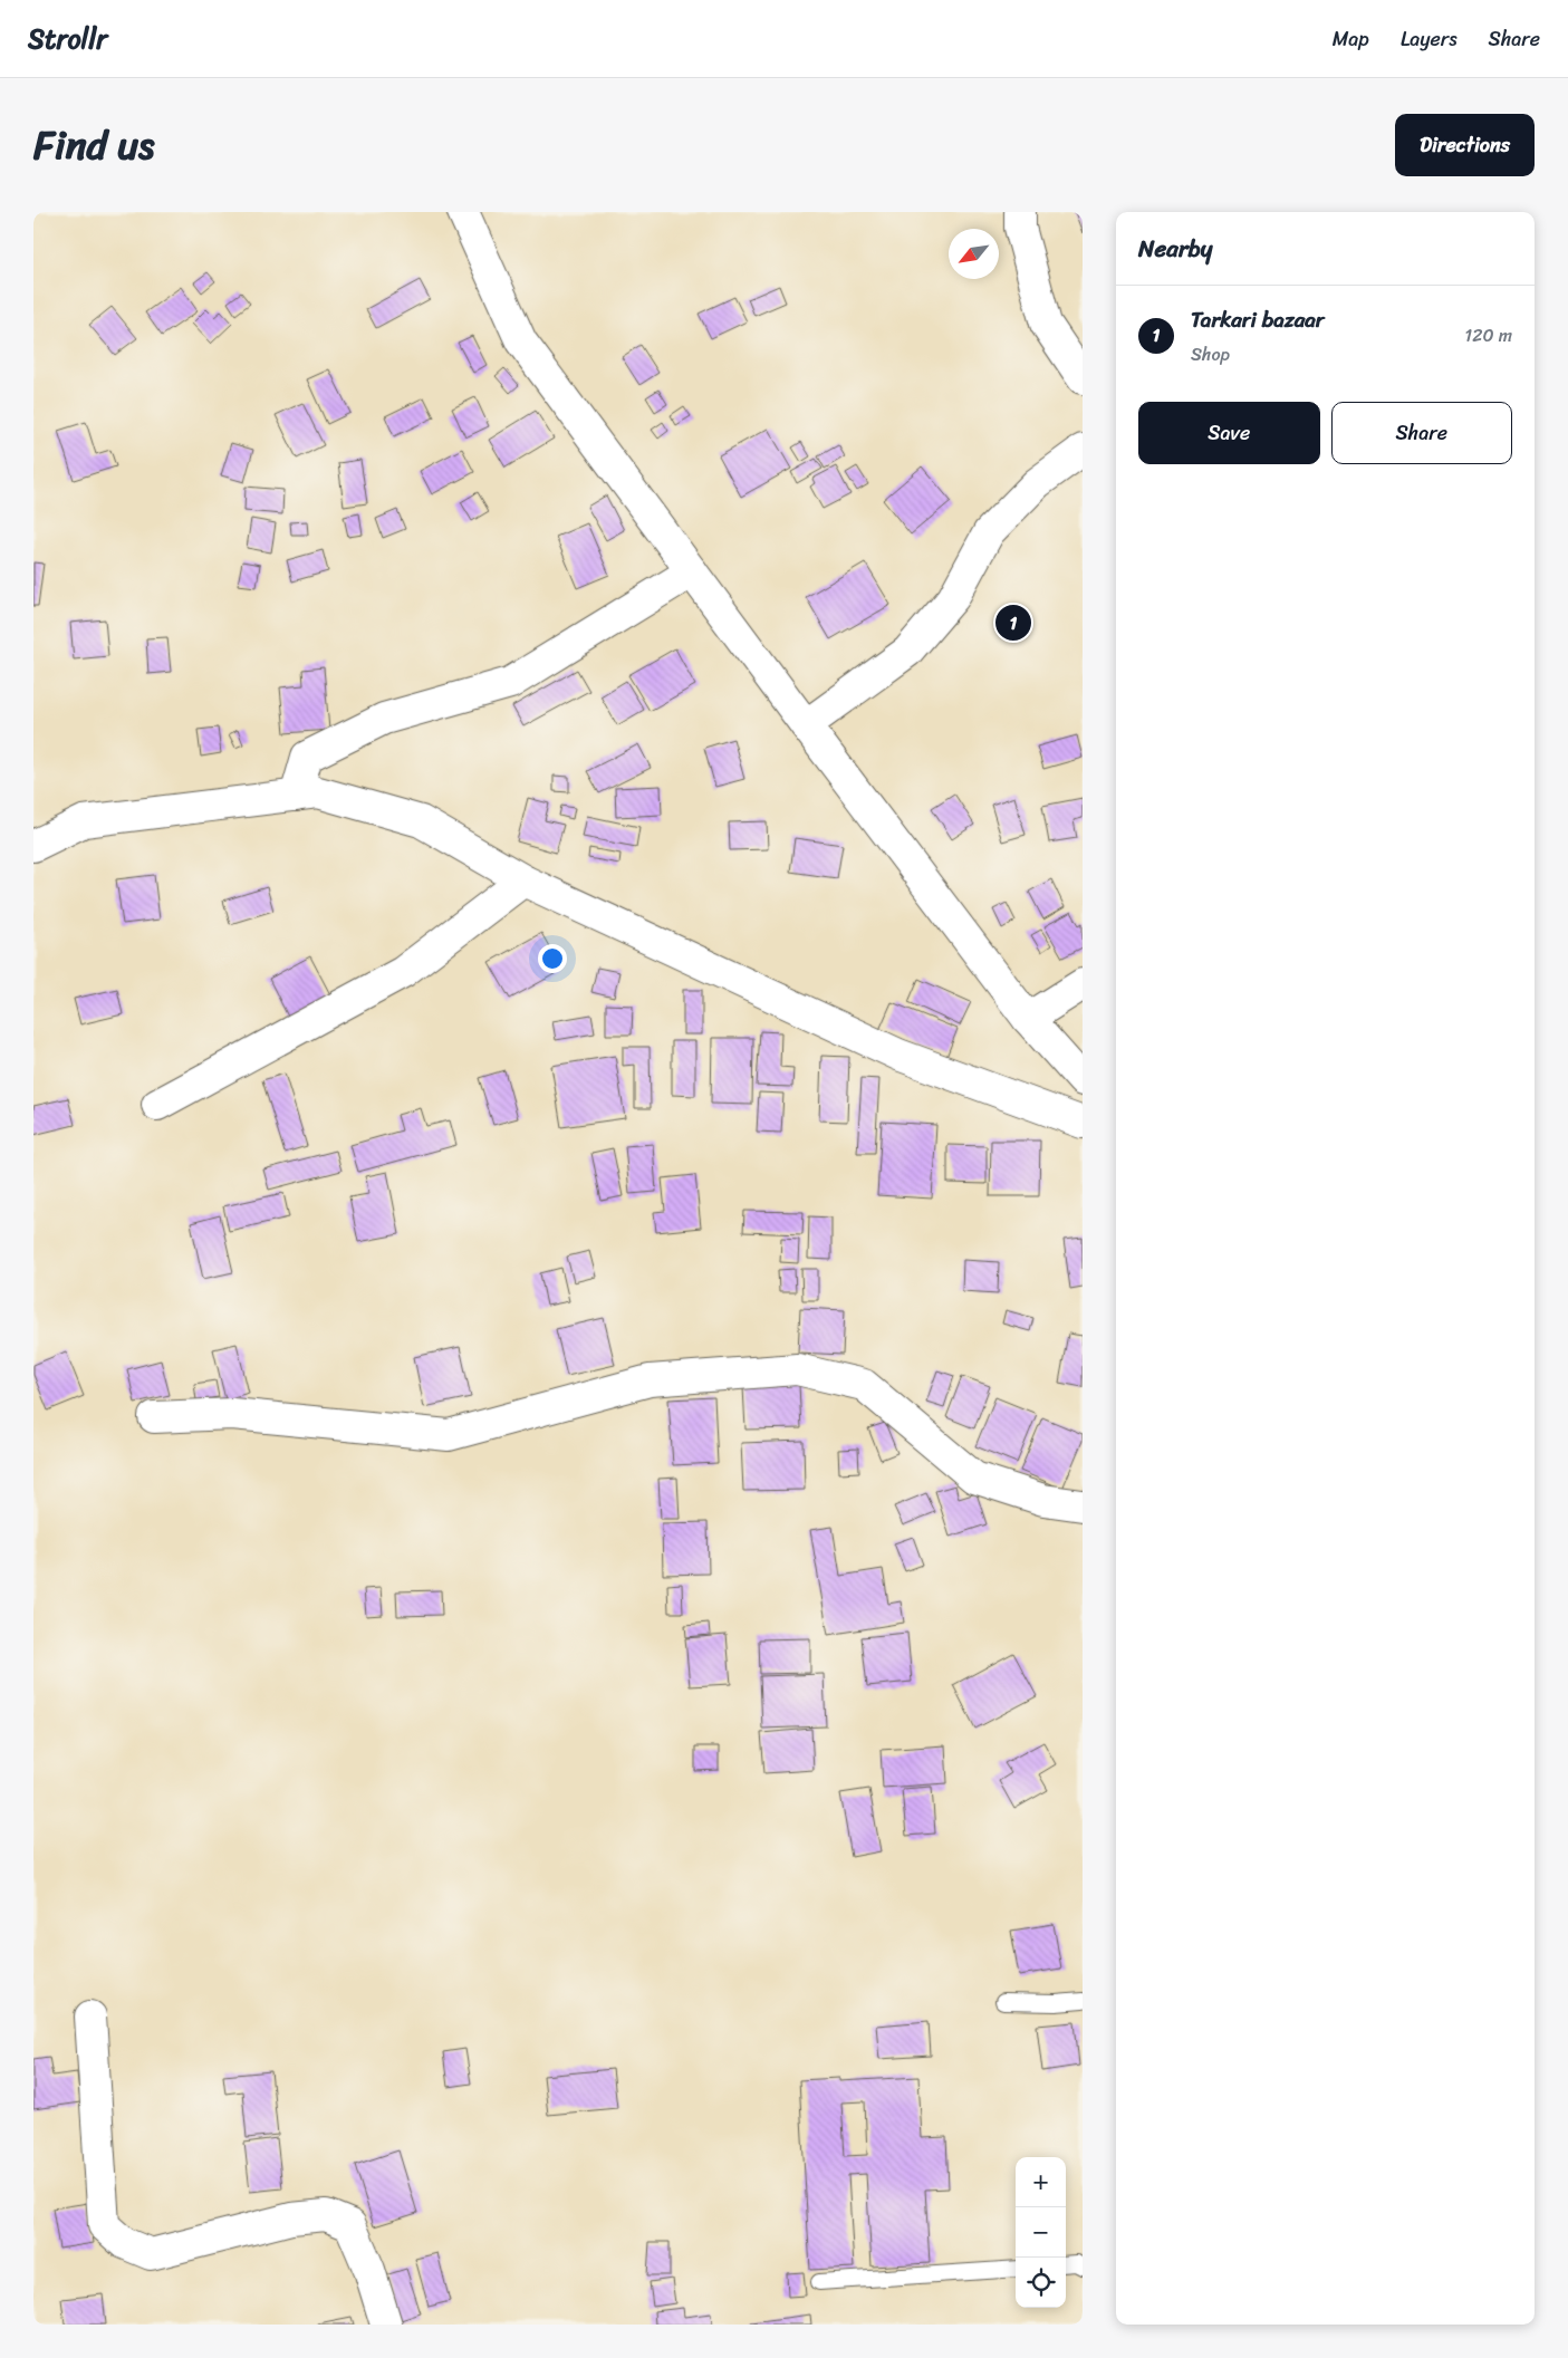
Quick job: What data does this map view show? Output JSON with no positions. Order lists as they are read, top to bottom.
{
  "north": "bottom left",
  "page": {
    "header": "Strollr",
    "nav": ["Map", "Layers", "Share"],
    "title": "Find us",
    "buttons": [
      "Directions",
      ["Save", "Share"]
    ],
    "heading": "Nearby",
    "list": [
      {
        "mark": "1",
        "name": "Tarkari bazaar",
        "note": "Shop",
        "value": "120 m"
      }
    ],
    "pins": "1",
    "map_buttons": ["+", "−"]
  }
}
